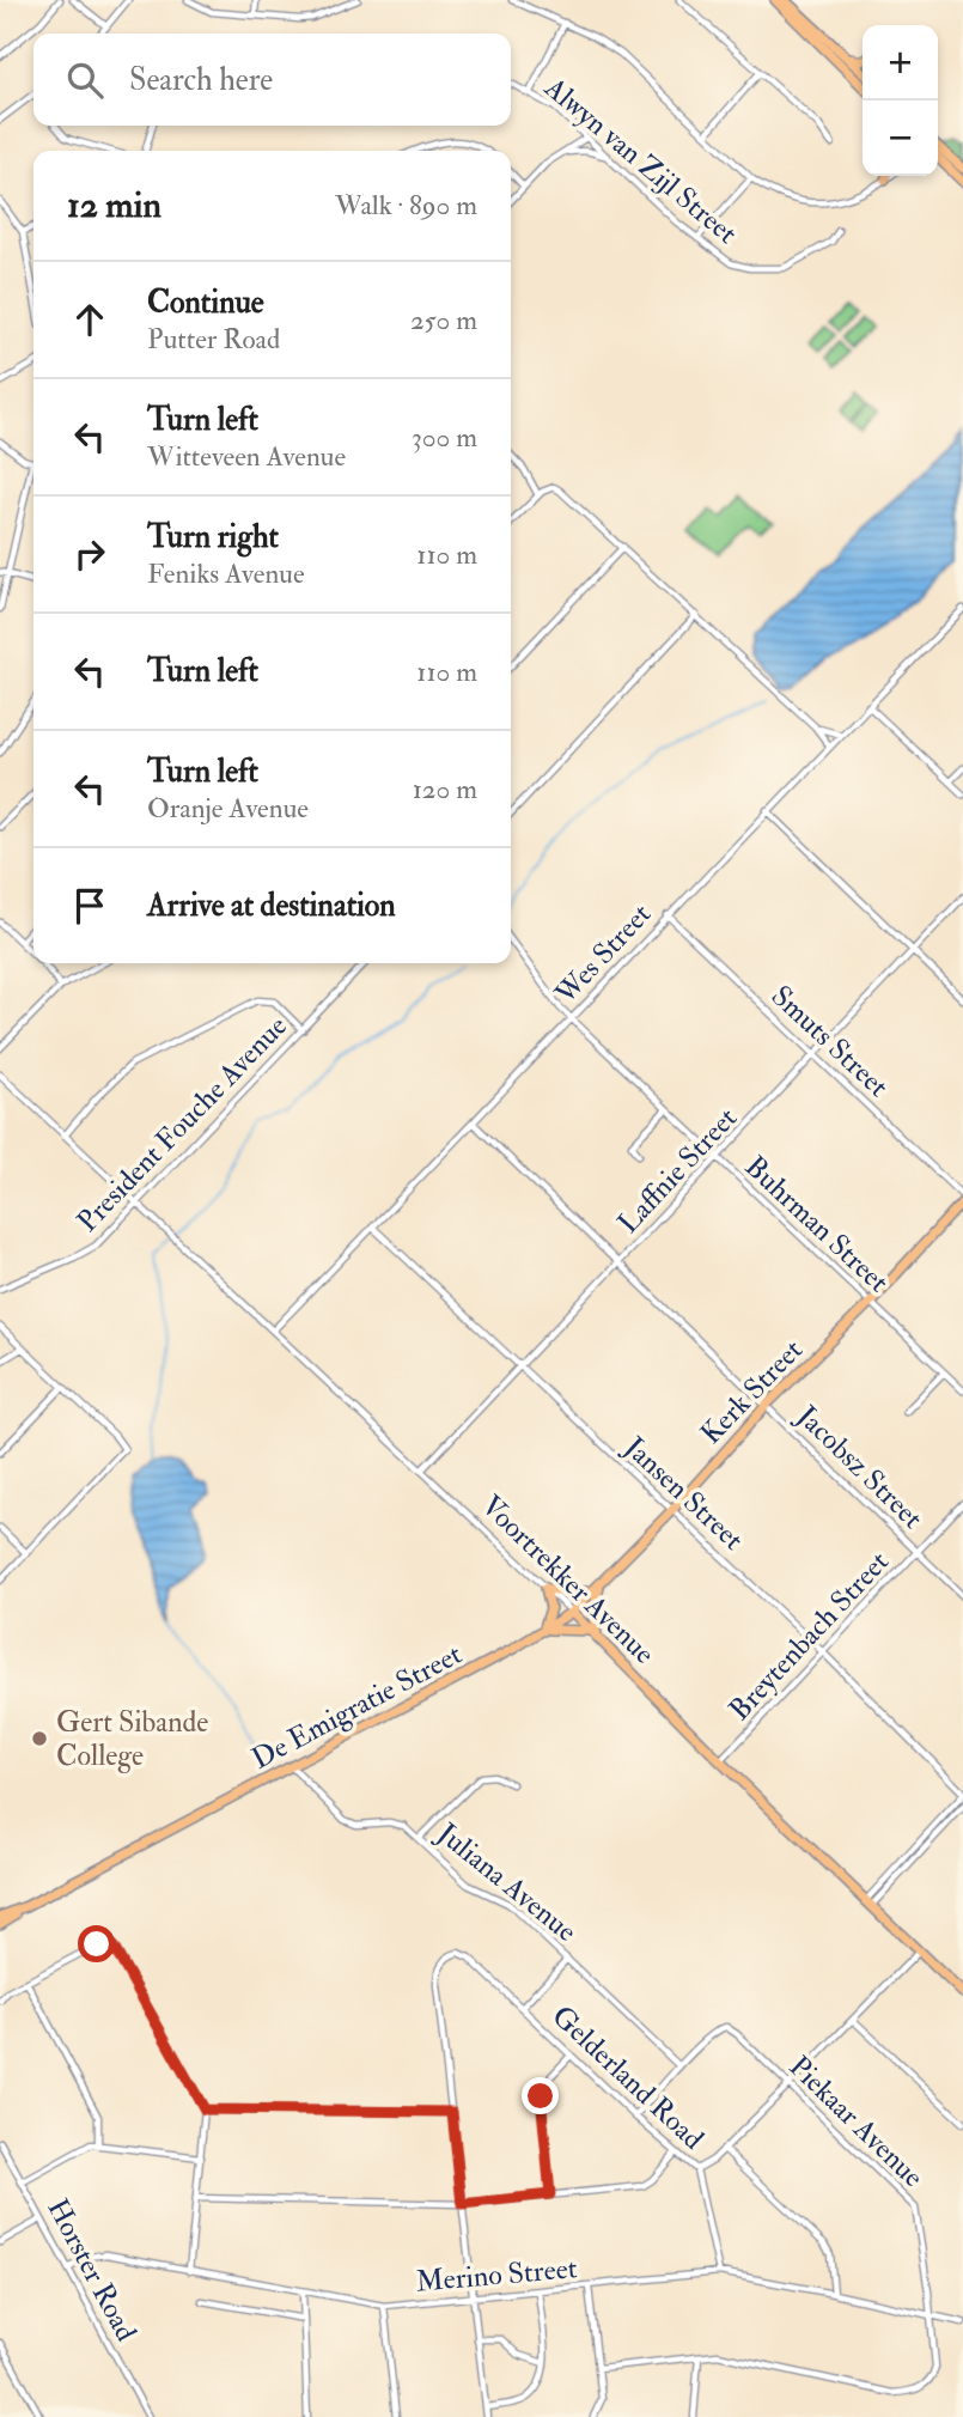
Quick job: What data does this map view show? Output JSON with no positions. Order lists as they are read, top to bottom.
{
  "streets": {
    "highway": ["Kerk Street", "Voortrekker Avenue", "De Emigratie Street"],
    "street": [
      "Alwyn van Zijl Street",
      "Wes Street",
      "Smuts Street",
      "President Fouche Avenue",
      "Laffnie Street",
      "Buhrman Street",
      "Jacobsz Street",
      "Jansen Street",
      "Breytenbach Street",
      "Juliana Avenue",
      "Gelderland Road",
      "Piekaar Avenue",
      "Horster Road",
      "Merino Street"
    ]
  },
  "crossings": [
    ["Wes Street", "Smuts Street"],
    ["Wes Street", "Buhrman Street"],
    ["Wes Street", "Jacobsz Street"],
    ["Wes Street", "Jansen Street"],
    ["Wes Street", "Voortrekker Avenue"],
    ["Smuts Street", "Laffnie Street"],
    ["Smuts Street", "Kerk Street"],
    ["President Fouche Avenue", "Voortrekker Avenue"],
    ["Laffnie Street", "Buhrman Street"],
    ["Laffnie Street", "Jacobsz Street"],
    ["Laffnie Street", "Jansen Street"],
    ["Laffnie Street", "Voortrekker Avenue"],
    ["Buhrman Street", "Kerk Street"],
    ["Kerk Street", "Jacobsz Street"],
    ["Kerk Street", "Jansen Street"],
    ["Kerk Street", "Voortrekker Avenue"],
    ["Kerk Street", "De Emigratie Street"],
    ["Jacobsz Street", "Breytenbach Street"],
    ["Jansen Street", "Breytenbach Street"],
    ["Voortrekker Avenue", "Breytenbach Street"],
    ["Voortrekker Avenue", "De Emigratie Street"],
    ["De Emigratie Street", "Juliana Avenue"],
    ["Juliana Avenue", "Piekaar Avenue"],
    ["Gelderland Road", "Merino Street"],
    ["Piekaar Avenue", "Merino Street"],
    ["Horster Road", "Merino Street"]
  ],
  "places": ["Gert Sibande College"],
  "page": {
    "map_buttons": ["+", "−"],
    "search": "Search here",
    "heading": ["12 min", "Walk · 890 m"],
    "list": [
      ["Continue", "Putter Road", "250 m"],
      ["Turn left", "Witteveen Avenue", "300 m"],
      ["Turn right", "Feniks Avenue", "110 m"],
      ["Turn left", "110 m"],
      ["Turn left", "Oranje Avenue", "120 m"],
      "Arrive at destination"
    ]
  }
}
